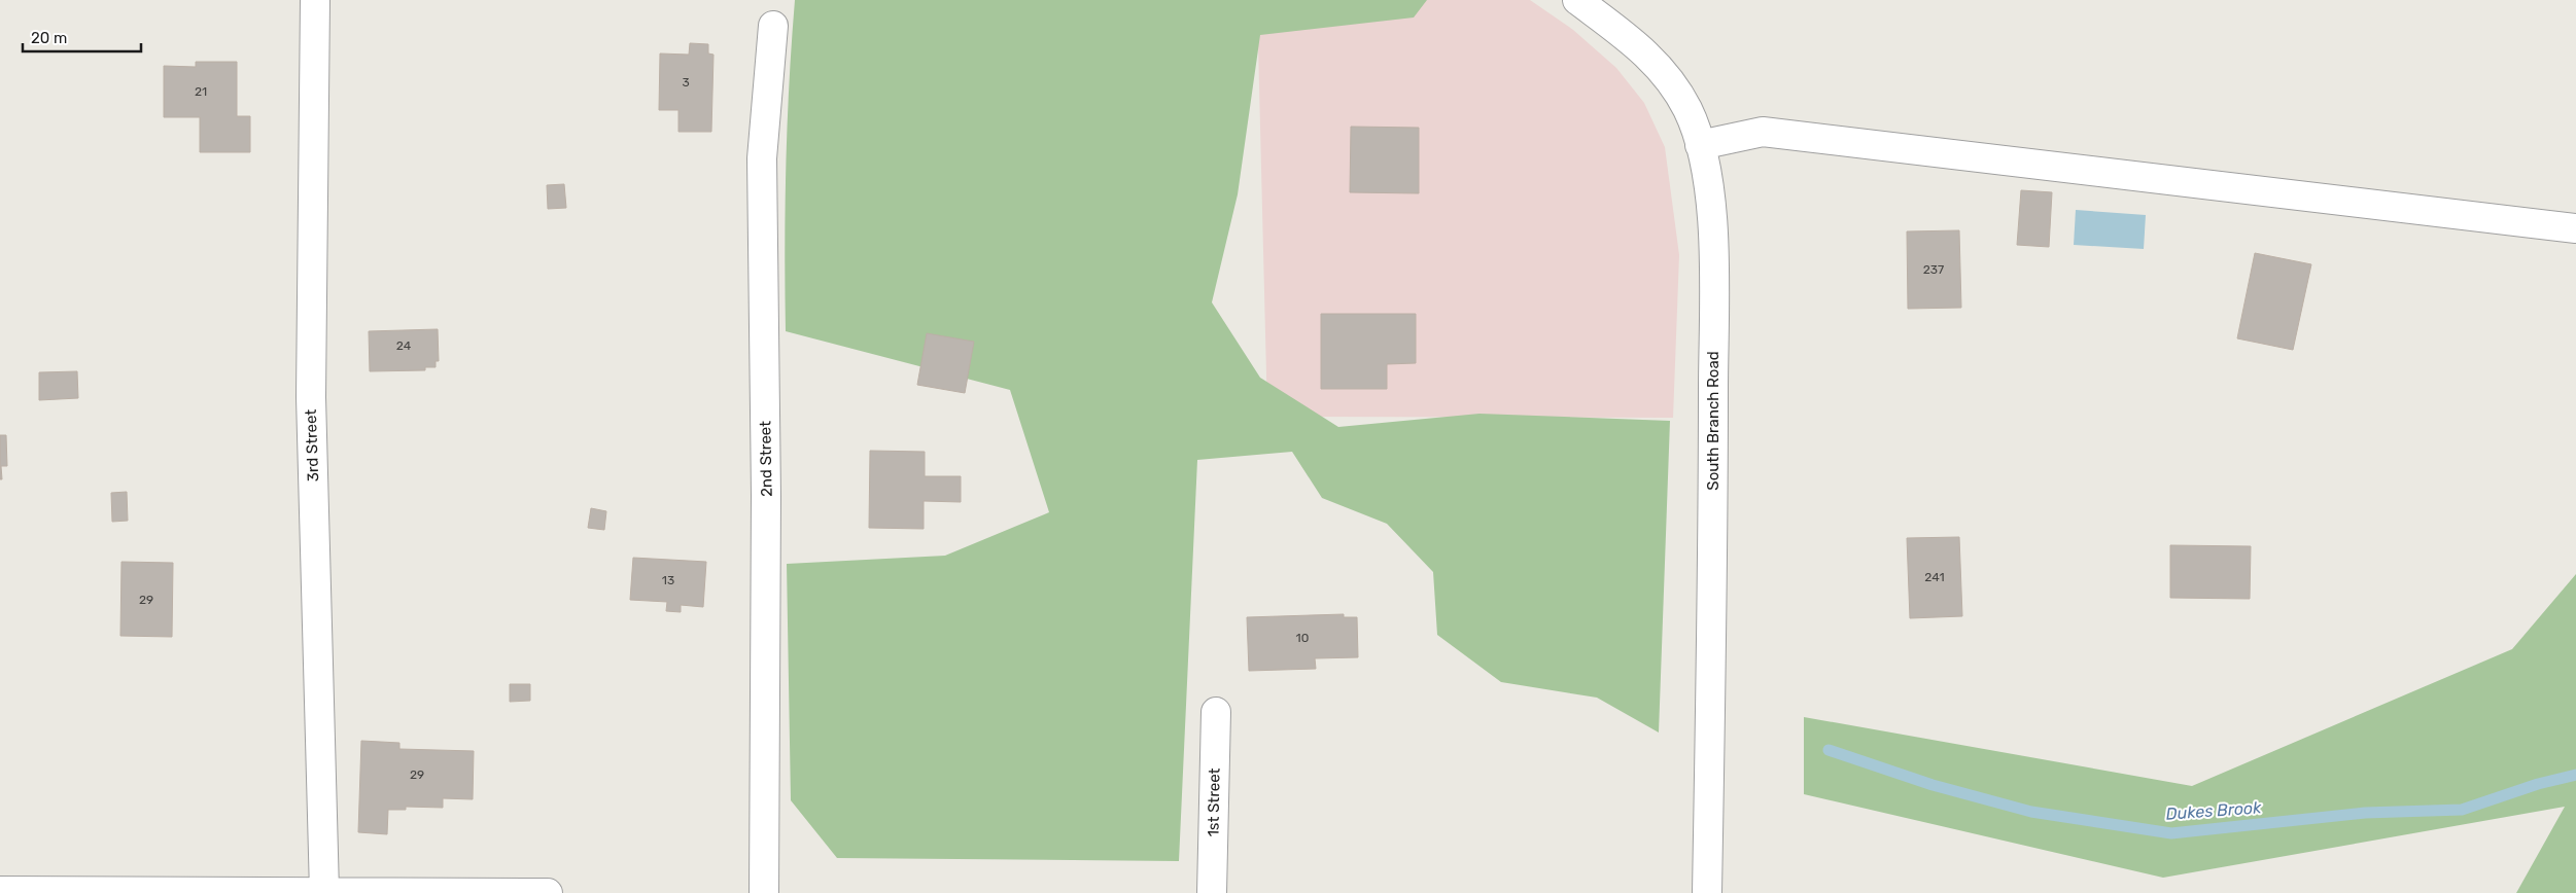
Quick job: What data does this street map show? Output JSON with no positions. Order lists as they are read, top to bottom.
{
  "streets": {
    "street": [
      "South Branch Road",
      "3rd Street",
      "2nd Street",
      "1st Street"
    ]
  },
  "water": ["Dukes Brook"],
  "house_numbers": [
    "3",
    "21",
    "237",
    "24",
    "241",
    "13",
    "29",
    "10",
    "29"
  ],
  "scale_bar": "20 m"
}
